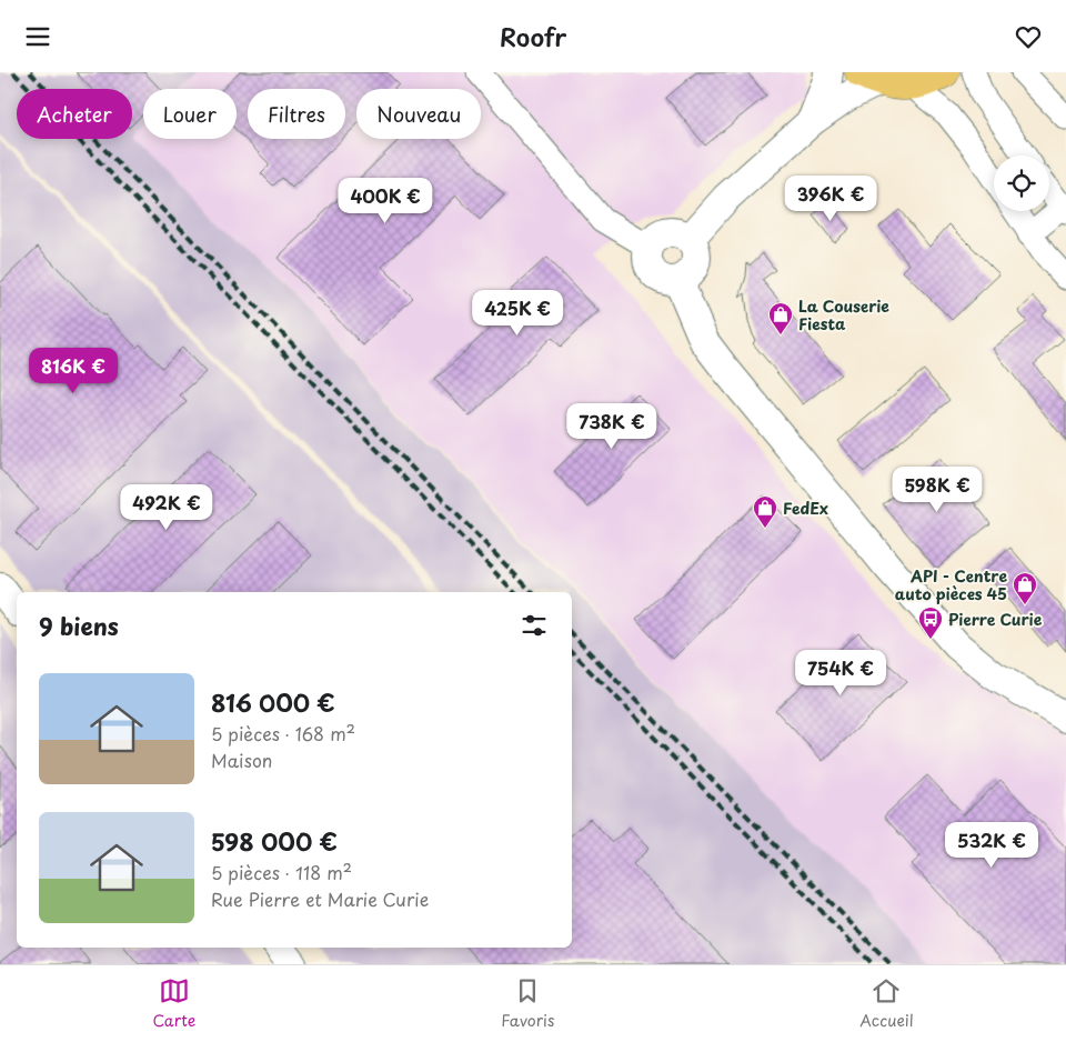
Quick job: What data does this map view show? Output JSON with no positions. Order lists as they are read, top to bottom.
{
  "places": {
    "shop": ["La Couserie Fiesta", "FedEx", "API - Centre auto pièces 45"],
    "bus stop": ["Pierre Curie"]
  },
  "page": {
    "header": "Roofr",
    "chip": [
      "Acheter",
      "Louer",
      "Filtres",
      "Nouveau"
    ],
    "price": [
      "396K €",
      "400K €",
      "425K €",
      "816K €",
      "738K €",
      "598K €",
      "492K €",
      "754K €",
      "532K €"
    ],
    "heading": "9 biens",
    "list": [
      {
        "name": "816 000 €",
        "note": "5 pièces · 168 m² · Maison"
      },
      {
        "name": "598 000 €",
        "note": "5 pièces · 118 m² · Rue Pierre et Marie Curie"
      }
    ],
    "tabs": ["Carte", "Favoris", "Accueil"]
  }
}
